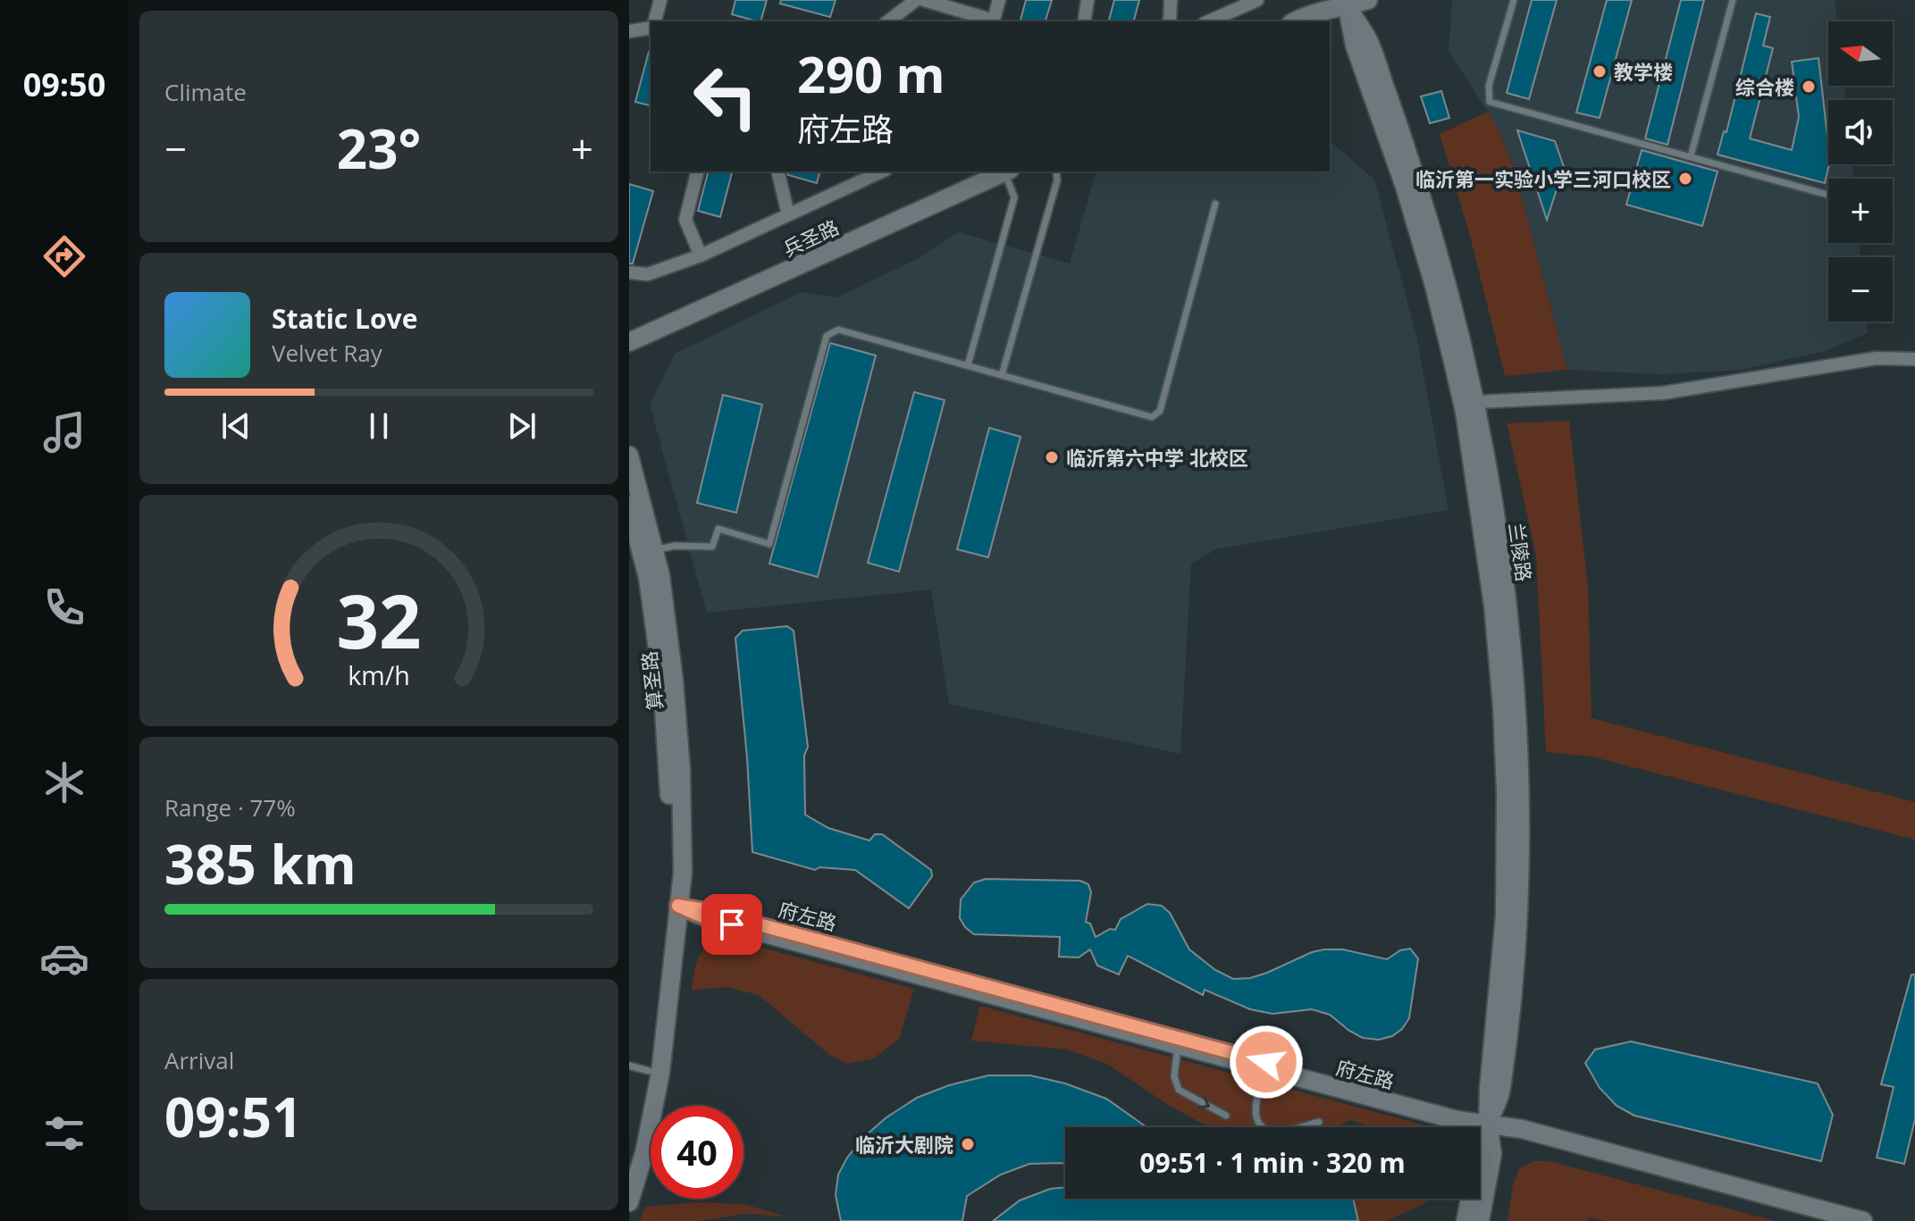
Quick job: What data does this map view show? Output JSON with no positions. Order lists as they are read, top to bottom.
{
  "streets": {
    "main road": [
      "兵圣路",
      "兰陵路",
      "算圣路",
      "府左路"
    ]
  },
  "crossings": [
    ["兰陵路", "府左路"],
    ["算圣路", "府左路"]
  ],
  "places": [
    "教学楼",
    "综合楼",
    "临沂第一实验小学三河口校区",
    "临沂第六中学 北校区",
    "临沂大剧院"
  ],
  "north": "left",
  "page": {
    "tabs": "09:50",
    "tile": [
      "Climate",
      ["Range · 77%", "385 km"],
      ["Arrival", "09:51"]
    ],
    "map_buttons": ["+", "−"],
    "turn": ["290 m", "府左路"],
    "heat": ["−", "23°", "+"],
    "song": ["Static Love", "Velvet Ray"],
    "limit": "40",
    "trip": "09:51 · 1 min · 320 m",
    "gauge": ["32", "km/h"]
  }
}
